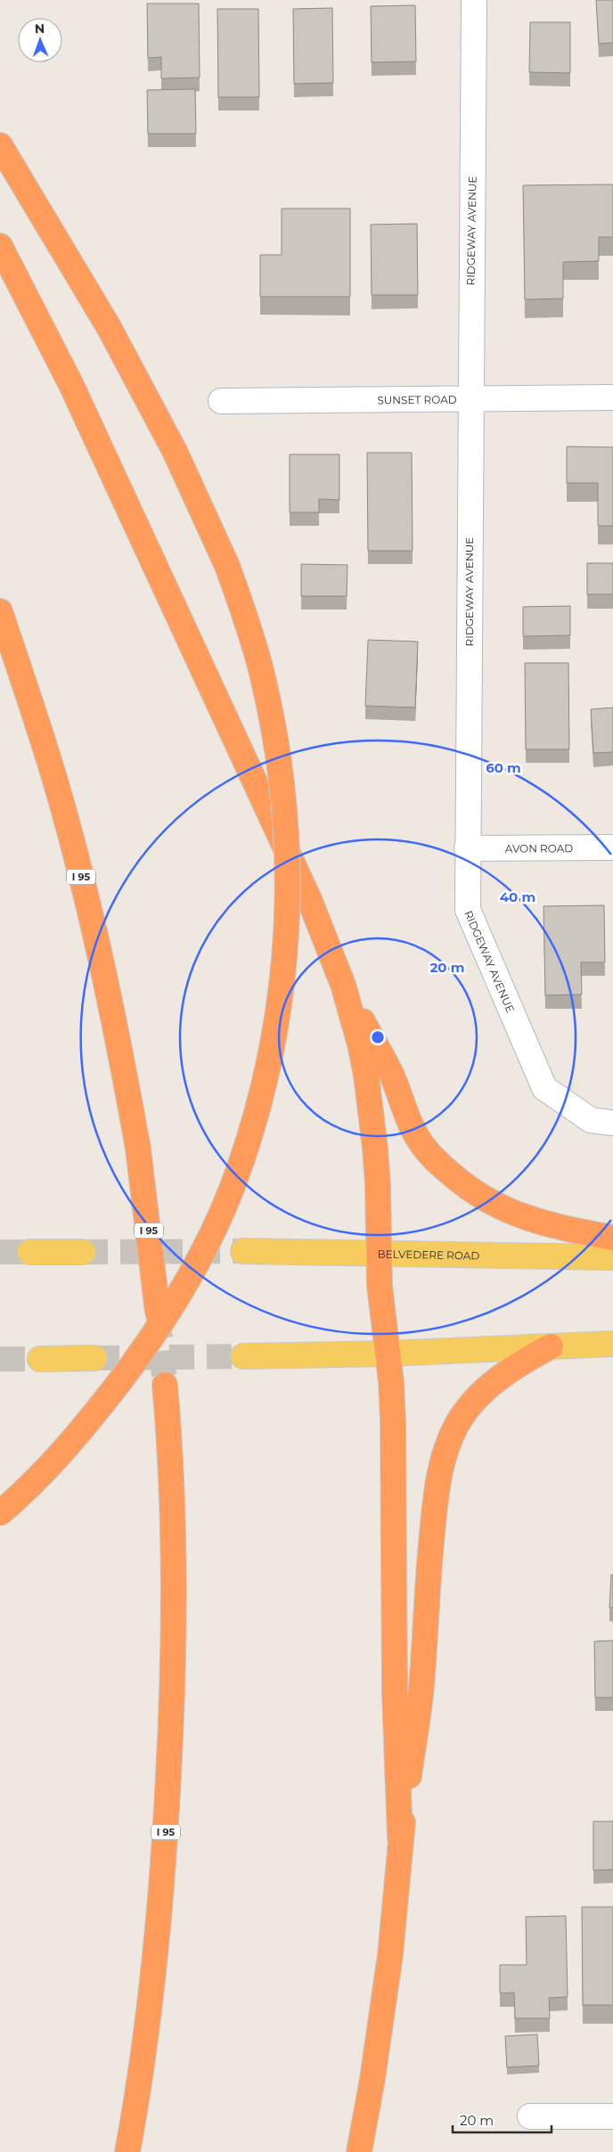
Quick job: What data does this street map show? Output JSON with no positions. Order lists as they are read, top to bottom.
{
  "streets": {
    "highway": ["I 95"],
    "main road": ["BELVEDERE ROAD"],
    "street": ["RIDGEWAY AVENUE", "SUNSET ROAD", "AVON ROAD"]
  },
  "crossings": [
    ["RIDGEWAY AVENUE", "SUNSET ROAD"],
    ["RIDGEWAY AVENUE", "AVON ROAD"]
  ],
  "scale_bar": "20 m",
  "north": "top",
  "rings": ["60 m", "40 m", "20 m"]
}
